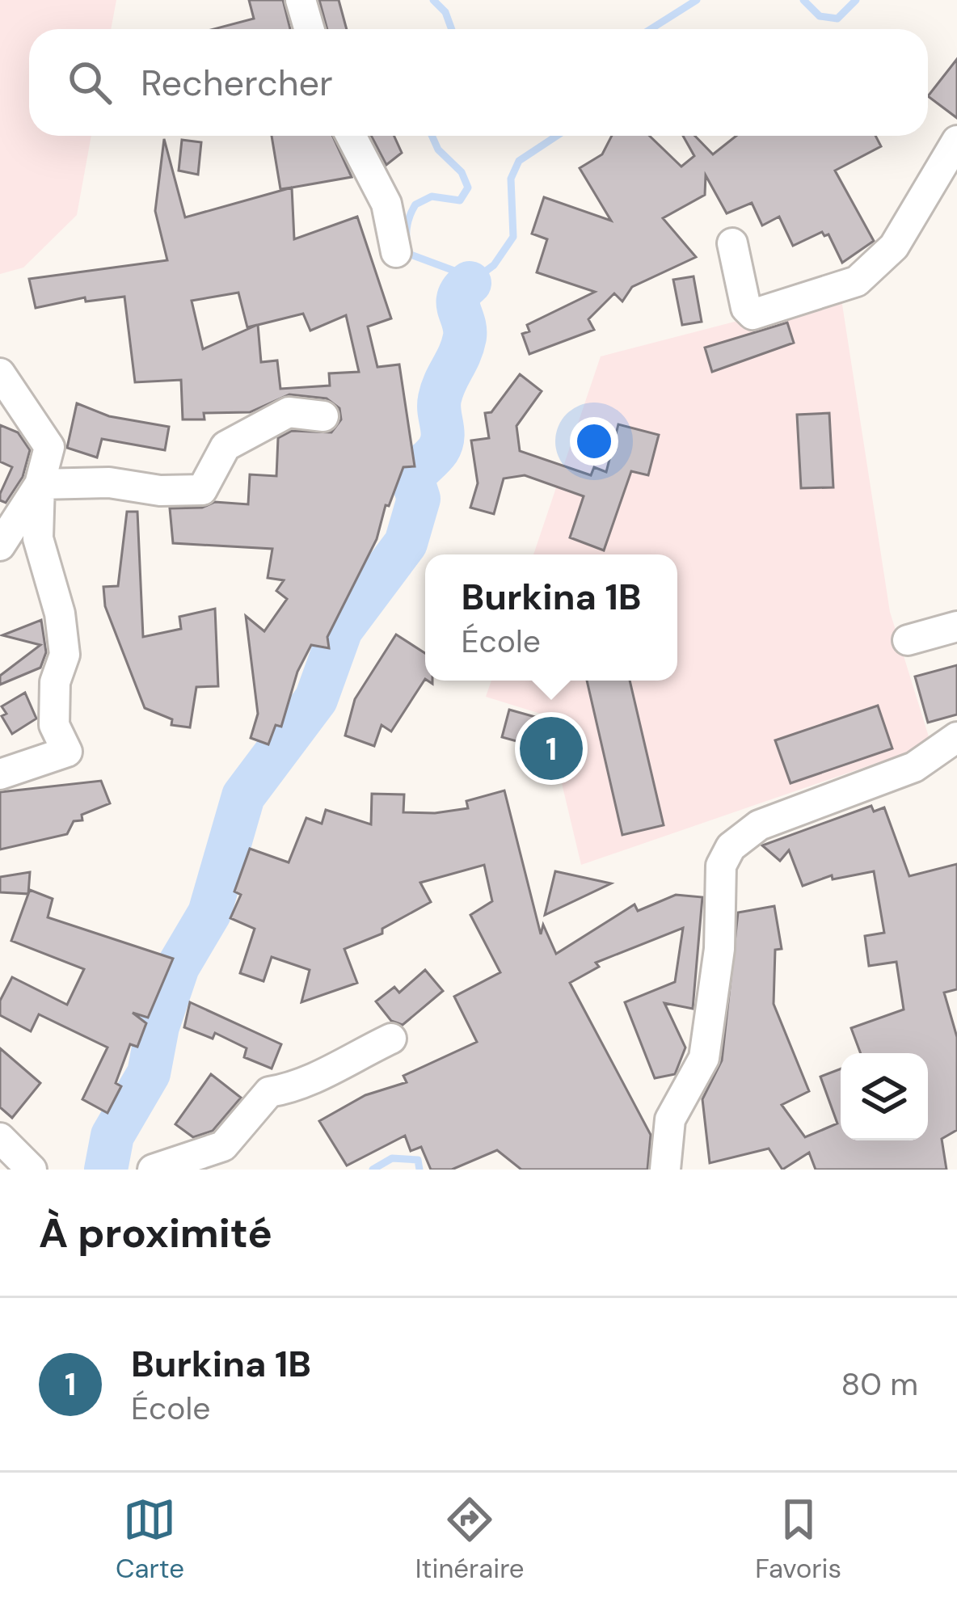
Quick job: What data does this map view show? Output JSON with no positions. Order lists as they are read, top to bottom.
{
  "page": {
    "search": "Rechercher",
    "popup": ["Burkina 1B", "École"],
    "pins": "1",
    "heading": "À proximité",
    "list": [
      {
        "mark": "1",
        "name": "Burkina 1B",
        "note": "École",
        "value": "80 m"
      }
    ],
    "nav": ["Carte", "Itinéraire", "Favoris"]
  }
}
